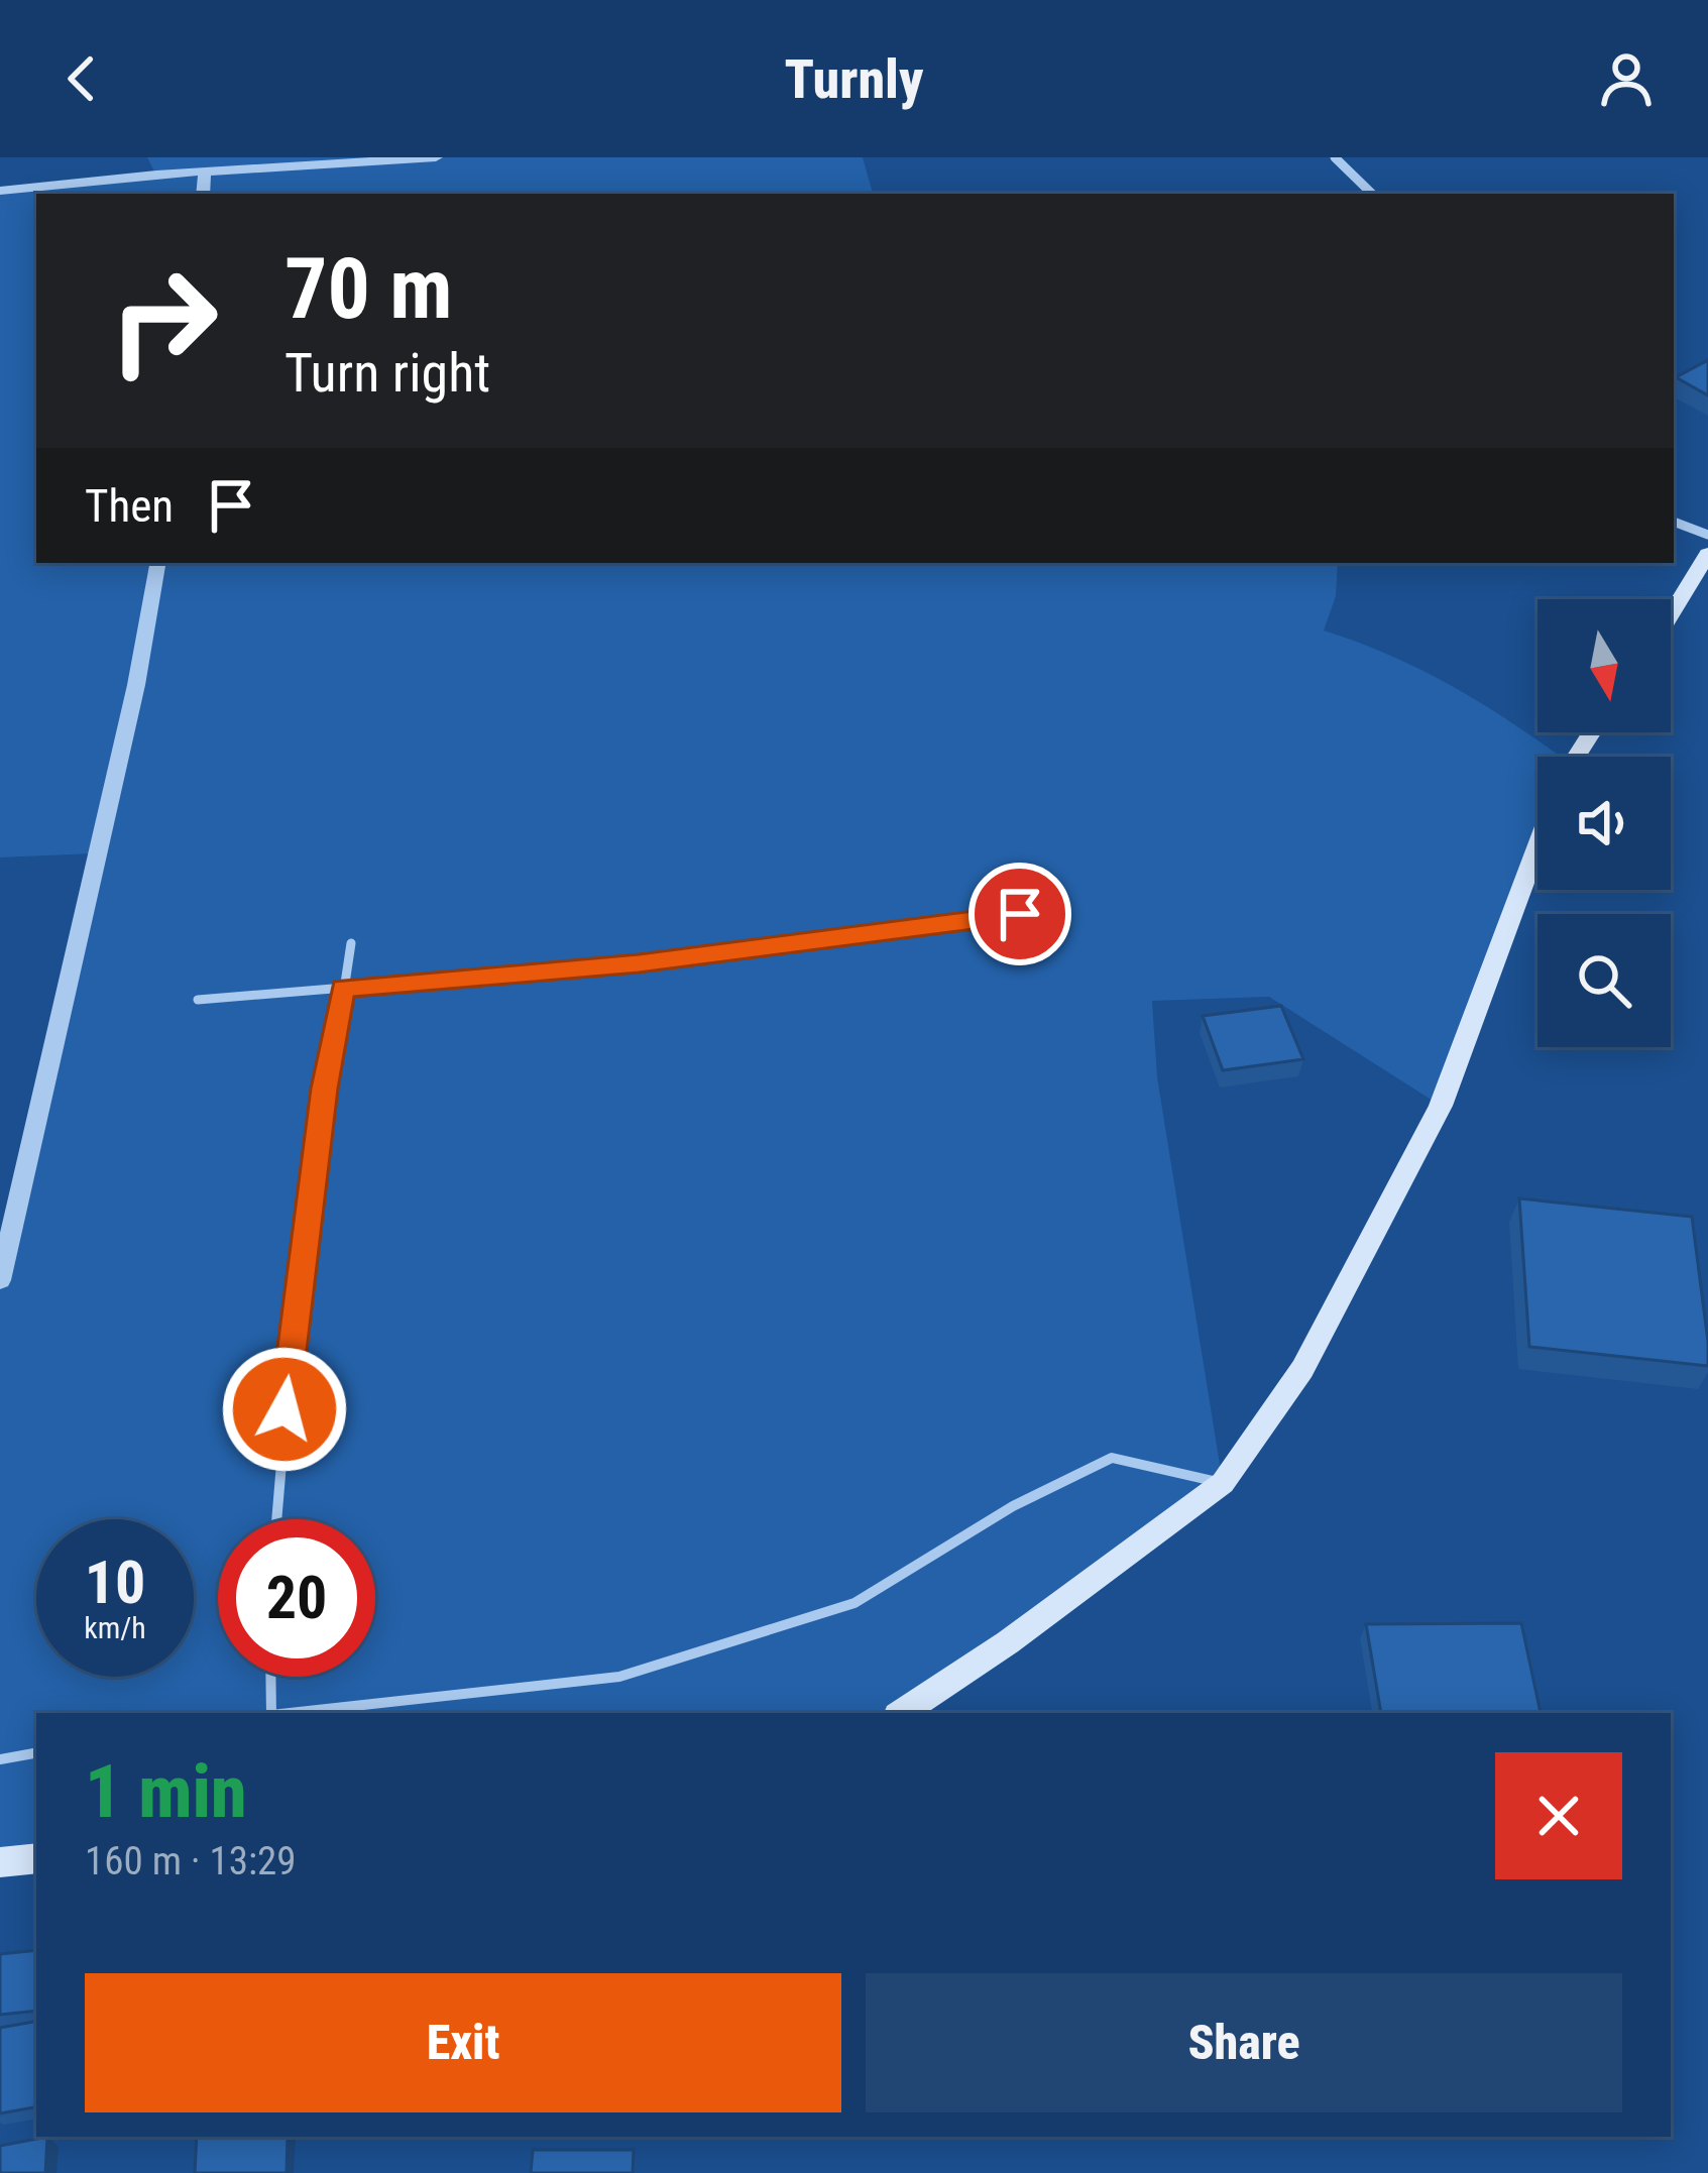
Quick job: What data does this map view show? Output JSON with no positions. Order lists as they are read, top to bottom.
{
  "north": "bottom",
  "page": {
    "header": "Turnly",
    "turn": ["70 m", "Turn right"],
    "then": "Then",
    "speed": "10 km/h",
    "limit": "20",
    "heading": ["1 min", "160 m · 13:29"],
    "buttons": ["Exit", "Share"]
  }
}
